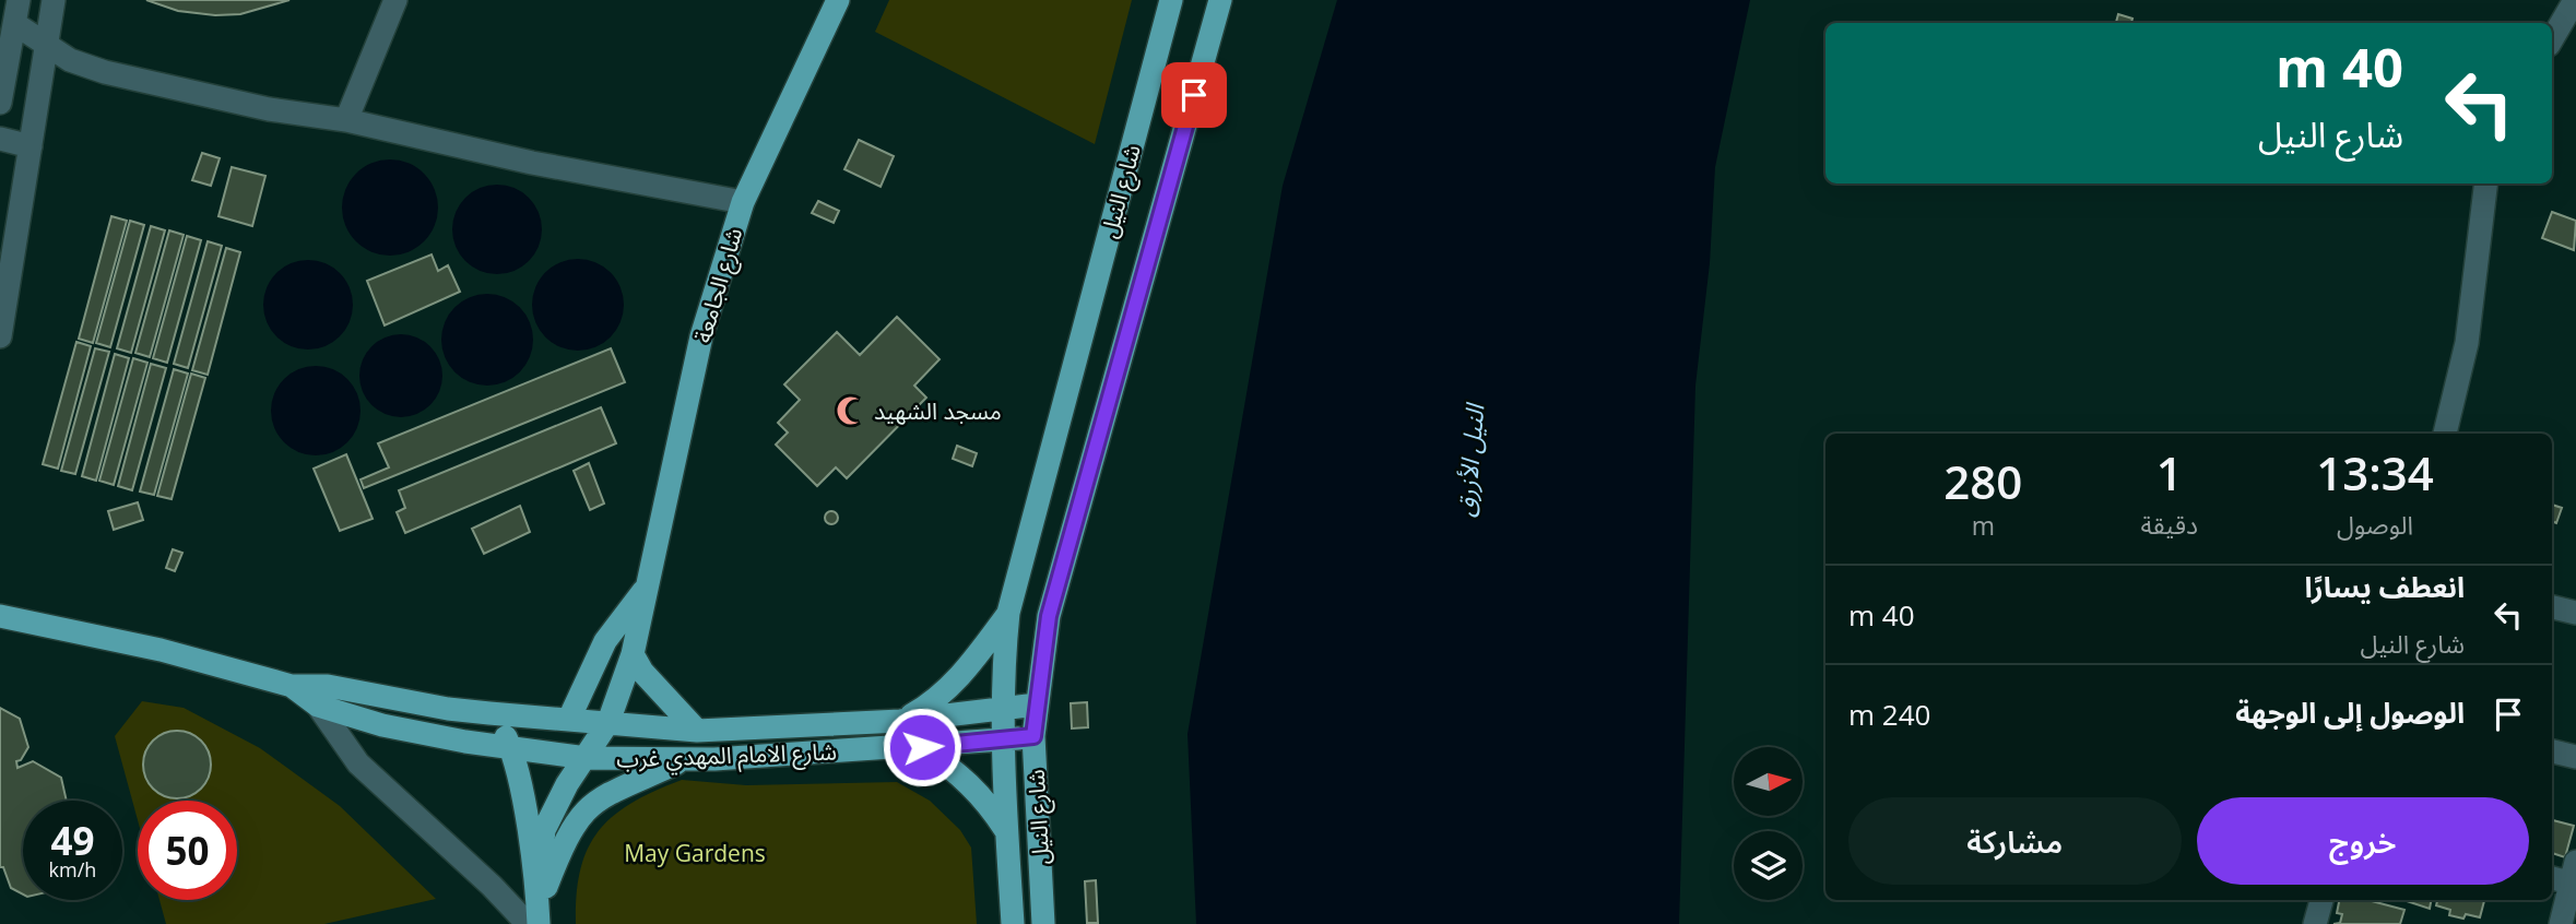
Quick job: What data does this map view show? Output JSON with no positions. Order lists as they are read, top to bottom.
{
  "streets": {
    "main road": ["شارع النيل", "شارع الجامعة", "شارع الامام المهدي غرب"]
  },
  "crossings": [
    ["شارع النيل", "شارع الامام المهدي غرب"],
    ["شارع الجامعة", "شارع الامام المهدي غرب"]
  ],
  "water": ["النيل الأزرق"],
  "parks": ["May Gardens"],
  "places": {
    "mosque": ["مسجد الشهيد"]
  },
  "north": "right",
  "page": {
    "turn": ["40 m", "شارع النيل"],
    "eta": [
      "13:34",
      "الوصول",
      "1",
      "دقيقة",
      "280",
      "m"
    ],
    "list": [
      {
        "name": "انعطف يسارًا",
        "note": "شارع النيل",
        "value": "40 m"
      },
      {
        "name": "الوصول إلى الوجهة",
        "value": "240 m"
      }
    ],
    "buttons": ["خروج", "مشاركة"],
    "speed": "49 km/h",
    "limit": "50"
  }
}
